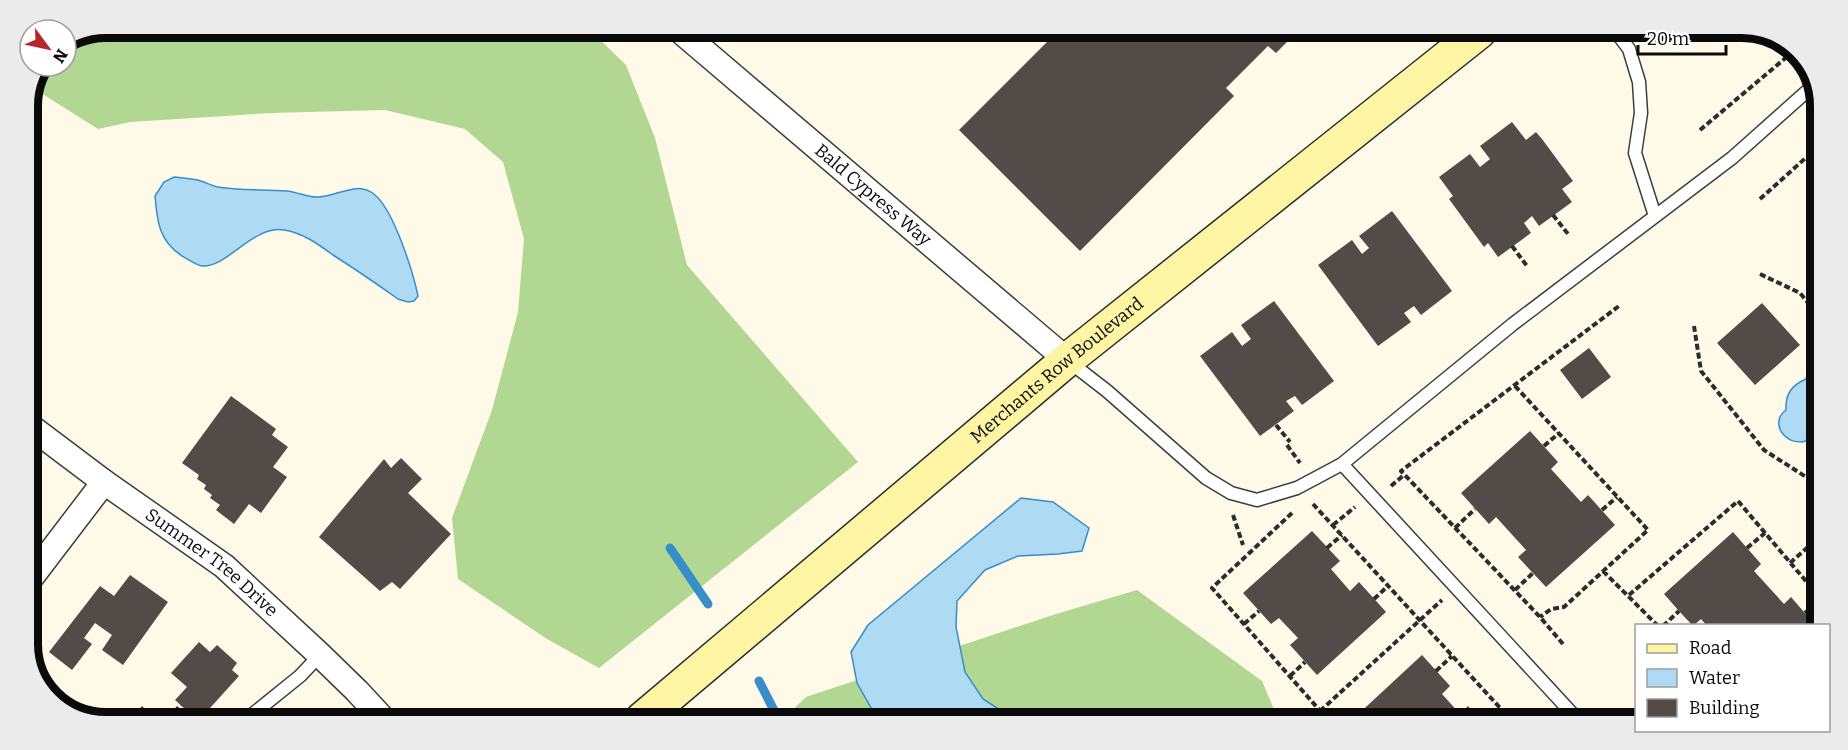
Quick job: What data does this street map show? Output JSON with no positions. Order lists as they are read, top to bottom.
{
  "streets": {
    "street": ["Bald Cypress Way", "Merchants Row Boulevard", "Summer Tree Drive"]
  },
  "crossings": [
    ["Bald Cypress Way", "Merchants Row Boulevard"]
  ],
  "legend": ["Road", "Water", "Building"],
  "scale_bar": "20 m",
  "north": "bottom right"
}
